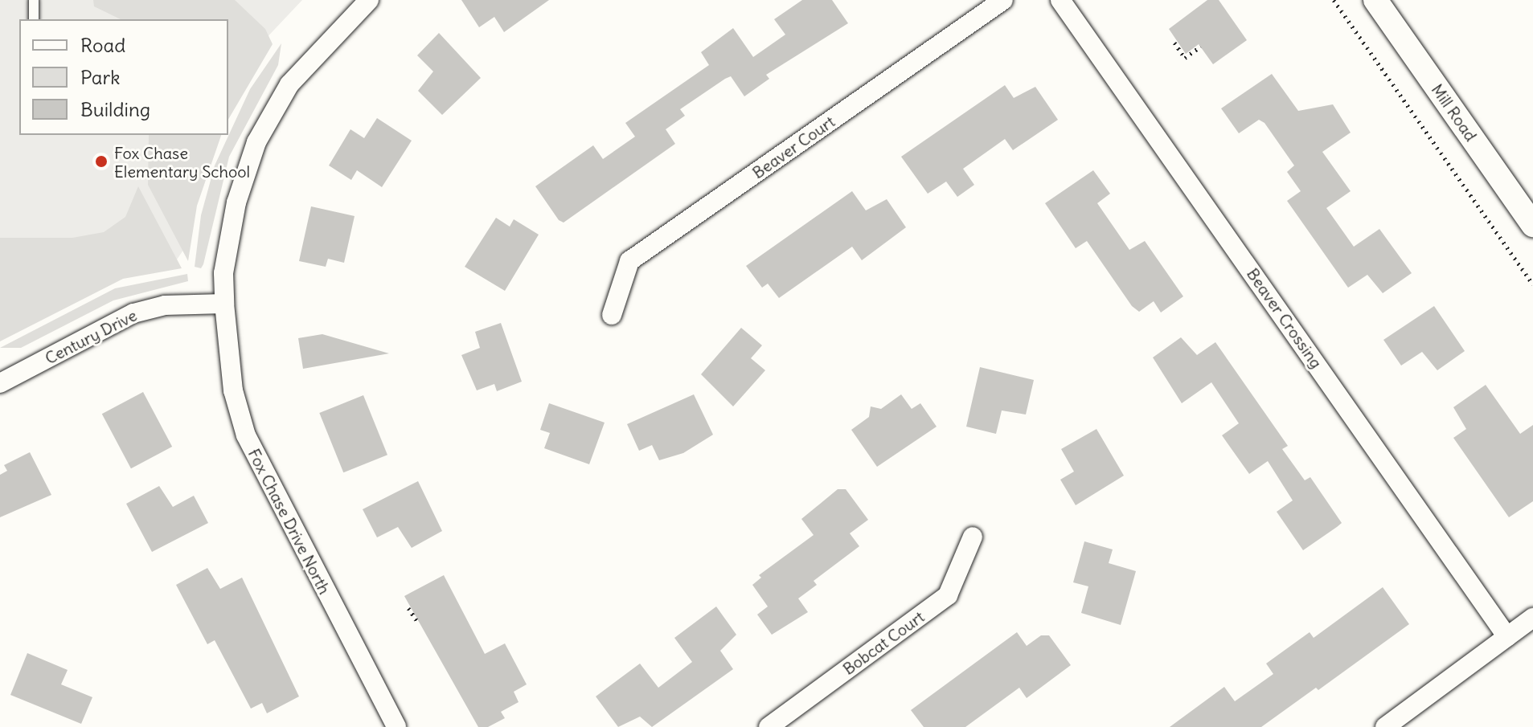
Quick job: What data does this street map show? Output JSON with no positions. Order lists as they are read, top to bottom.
{
  "streets": {
    "street": [
      "Mill Road",
      "Beaver Court",
      "Beaver Crossing",
      "Century Drive",
      "Fox Chase Drive North",
      "Bobcat Court"
    ]
  },
  "crossings": [
    ["Century Drive", "Fox Chase Drive North"]
  ],
  "places": ["Fox Chase Elementary School"],
  "legend": ["Road", "Park", "Building"]
}
